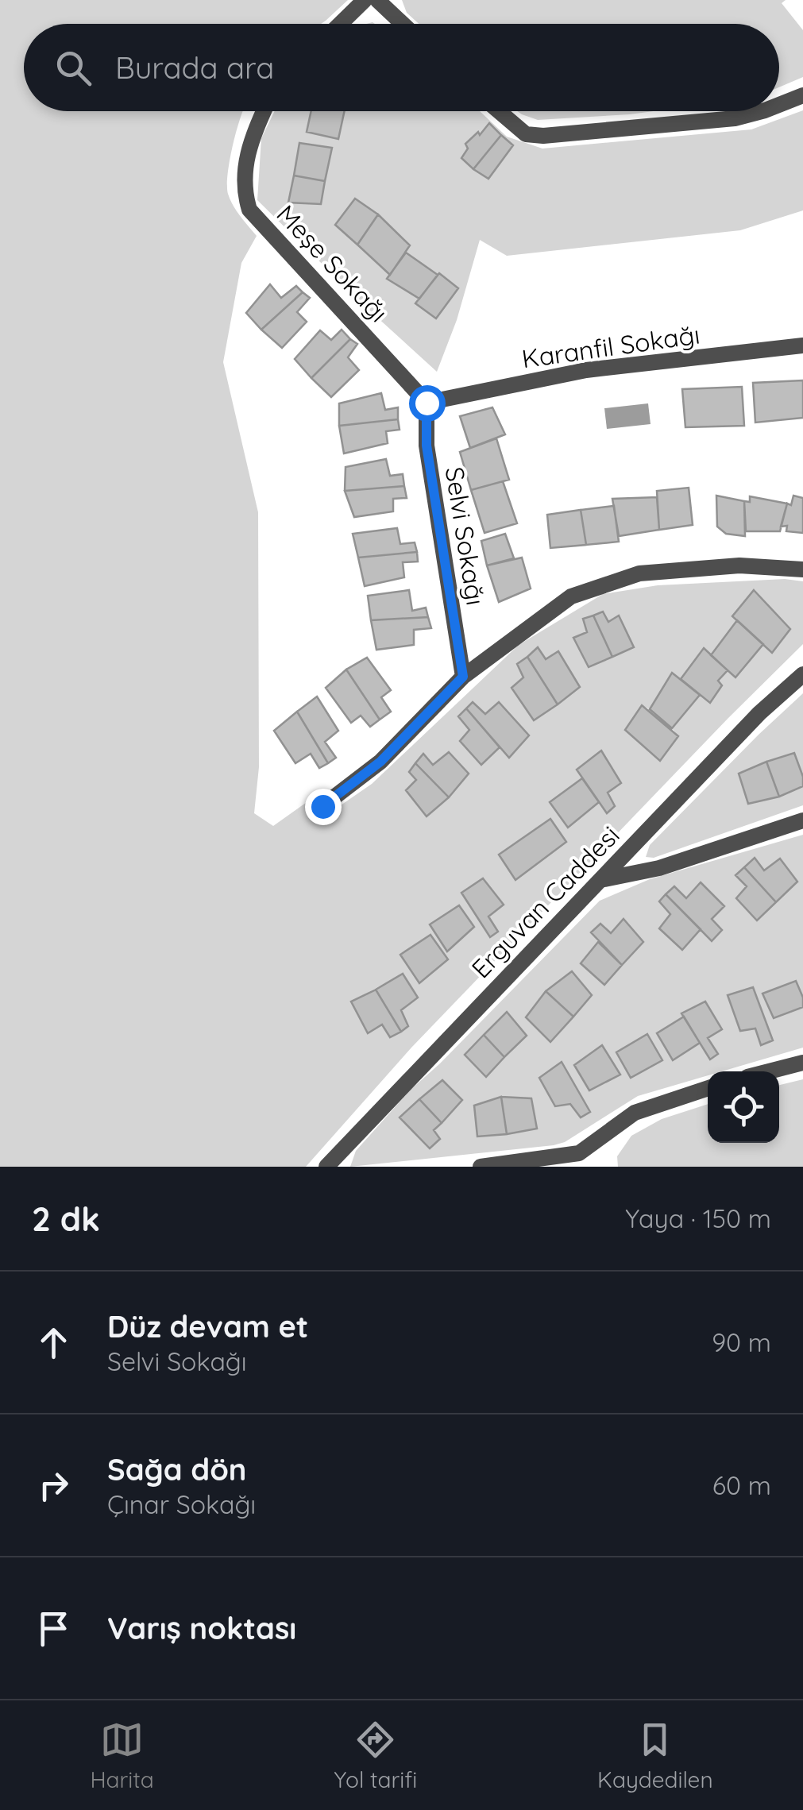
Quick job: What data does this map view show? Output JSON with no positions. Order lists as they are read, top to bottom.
{
  "streets": {
    "street": [
      "Meşe Sokağı",
      "Karanfil Sokağı",
      "Selvi Sokağı",
      "Erguvan Caddesi"
    ]
  },
  "crossings": [
    ["Meşe Sokağı", "Karanfil Sokağı"],
    ["Meşe Sokağı", "Selvi Sokağı"],
    ["Karanfil Sokağı", "Selvi Sokağı"]
  ],
  "page": {
    "search": "Burada ara",
    "heading": ["2 dk", "Yaya · 150 m"],
    "list": [
      ["Düz devam et", "Selvi Sokağı", "90 m"],
      ["Sağa dön", "Çınar Sokağı", "60 m"],
      "Varış noktası"
    ],
    "nav": ["Harita", "Yol tarifi", "Kaydedilen"]
  }
}
